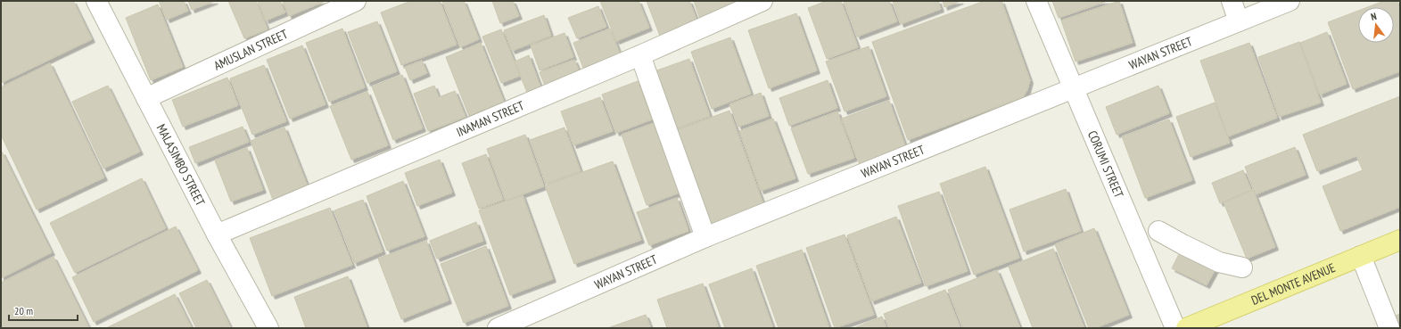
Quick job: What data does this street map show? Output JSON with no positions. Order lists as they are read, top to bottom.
{
  "streets": {
    "main road": ["DEL MONTE AVENUE"],
    "street": [
      "AMUSLAN STREET",
      "WAYAN STREET",
      "INAMAN STREET",
      "MALASIMBO STREET",
      "CORUMI STREET"
    ]
  },
  "crossings": [
    ["AMUSLAN STREET", "MALASIMBO STREET"],
    ["WAYAN STREET", "CORUMI STREET"],
    ["INAMAN STREET", "MALASIMBO STREET"]
  ],
  "scale_bar": "20 m",
  "north": "top"
}
